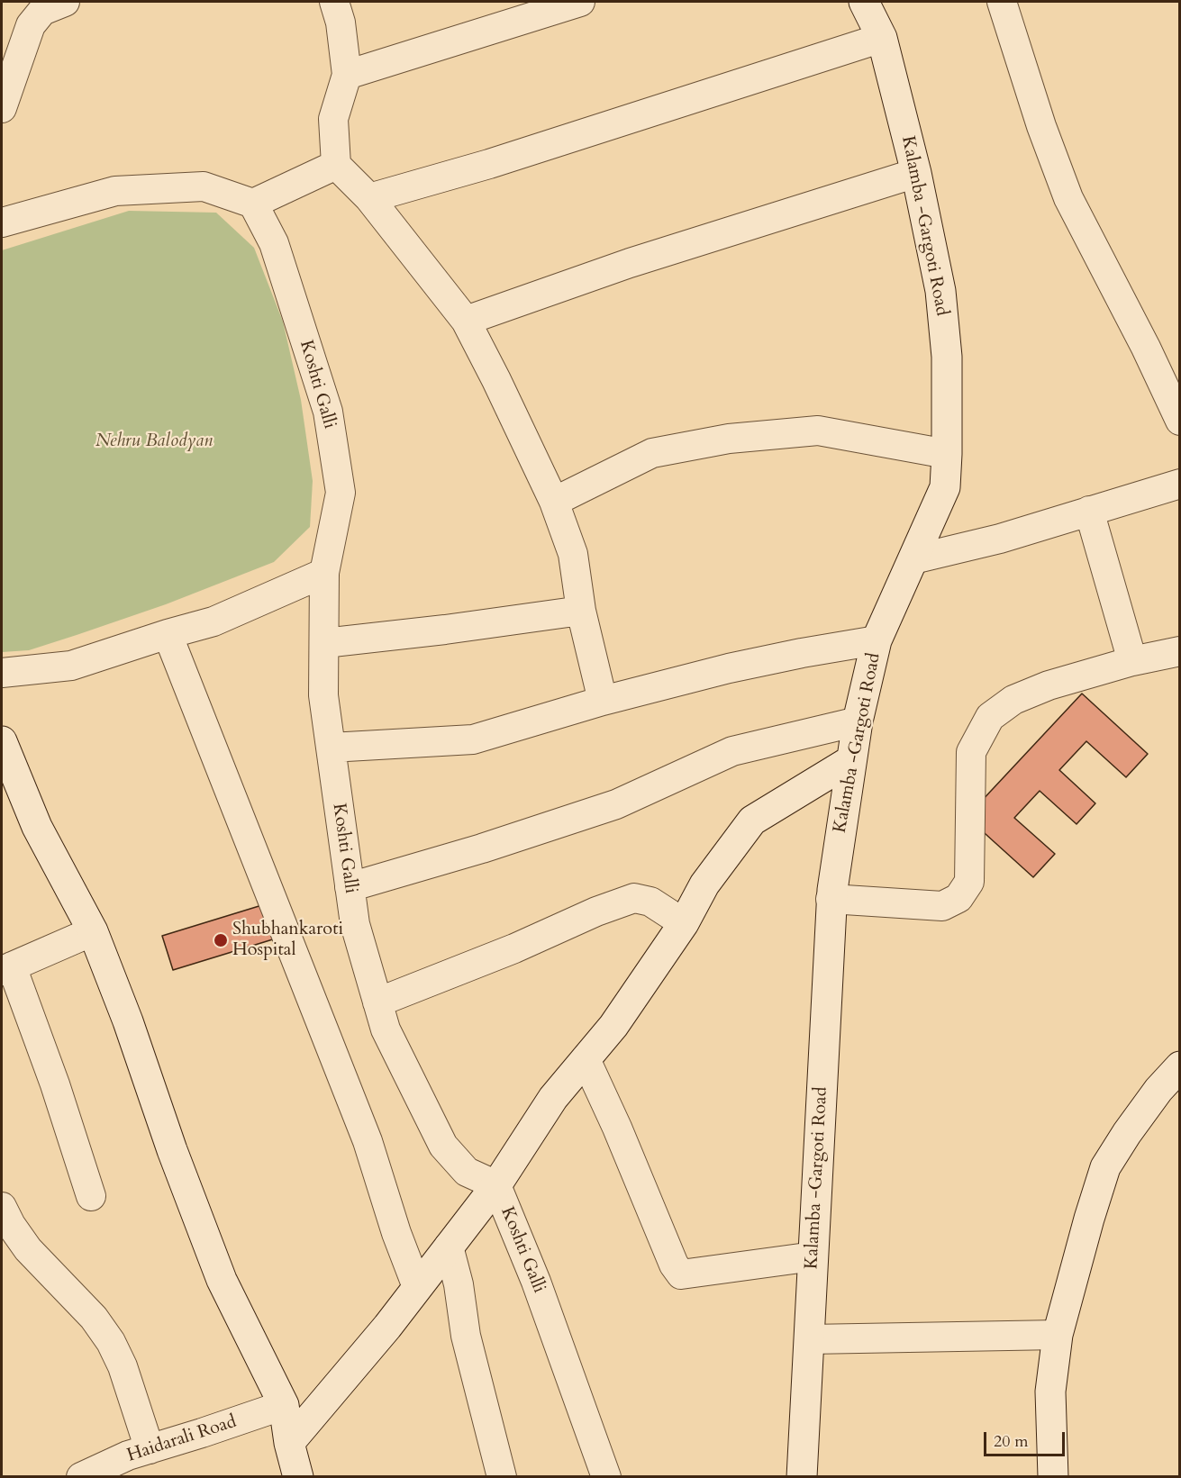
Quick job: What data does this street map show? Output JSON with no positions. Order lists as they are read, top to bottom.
{
  "streets": {
    "street": ["Kalamba -Gargoti Road", "Koshti Galli", "Haidarali Road"]
  },
  "parks": ["Nehru Balodyan"],
  "places": ["Shubhankaroti Hospital"],
  "scale_bar": "20 m"
}
